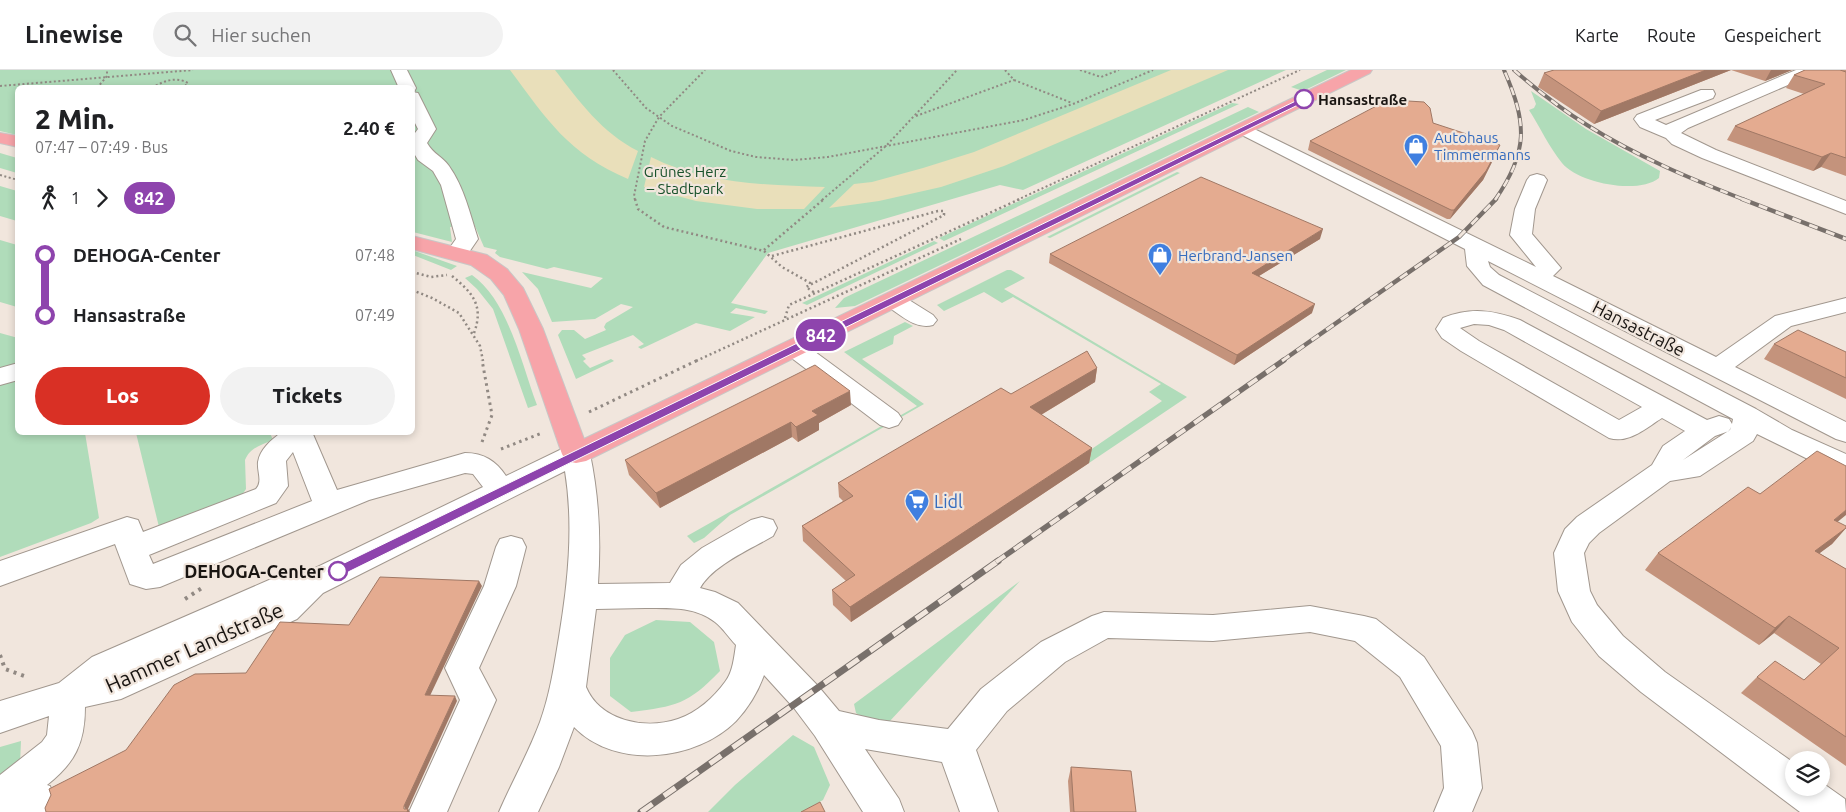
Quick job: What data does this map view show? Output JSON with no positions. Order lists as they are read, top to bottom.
{
  "streets": {
    "main road": ["Hammer Landstraße"],
    "street": ["Hansastraße"]
  },
  "crossings": [
    ["Hansastraße", "Hammer Landstraße"]
  ],
  "parks": ["Grünes Herz – Stadtpark"],
  "places": {
    "other": ["Hansastraße", "DEHOGA-Center"],
    "shop": ["Autohaus Timmermanns", "Herbrand-Jansen"],
    "supermarket": ["Lidl"]
  },
  "lines": ["bus line 842"],
  "page": {
    "header": "Linewise",
    "search": "Hier suchen",
    "nav": ["Karte", "Route", "Gespeichert"],
    "on_map": "842",
    "heading": ["2 Min.", "07:47 – 07:49 · Bus", "2.40 €"],
    "legs": ["1", "842"],
    "list": [
      {
        "name": "DEHOGA-Center",
        "value": "07:48"
      },
      {
        "name": "Hansastraße",
        "value": "07:49"
      }
    ],
    "buttons": ["Los", "Tickets"]
  }
}
